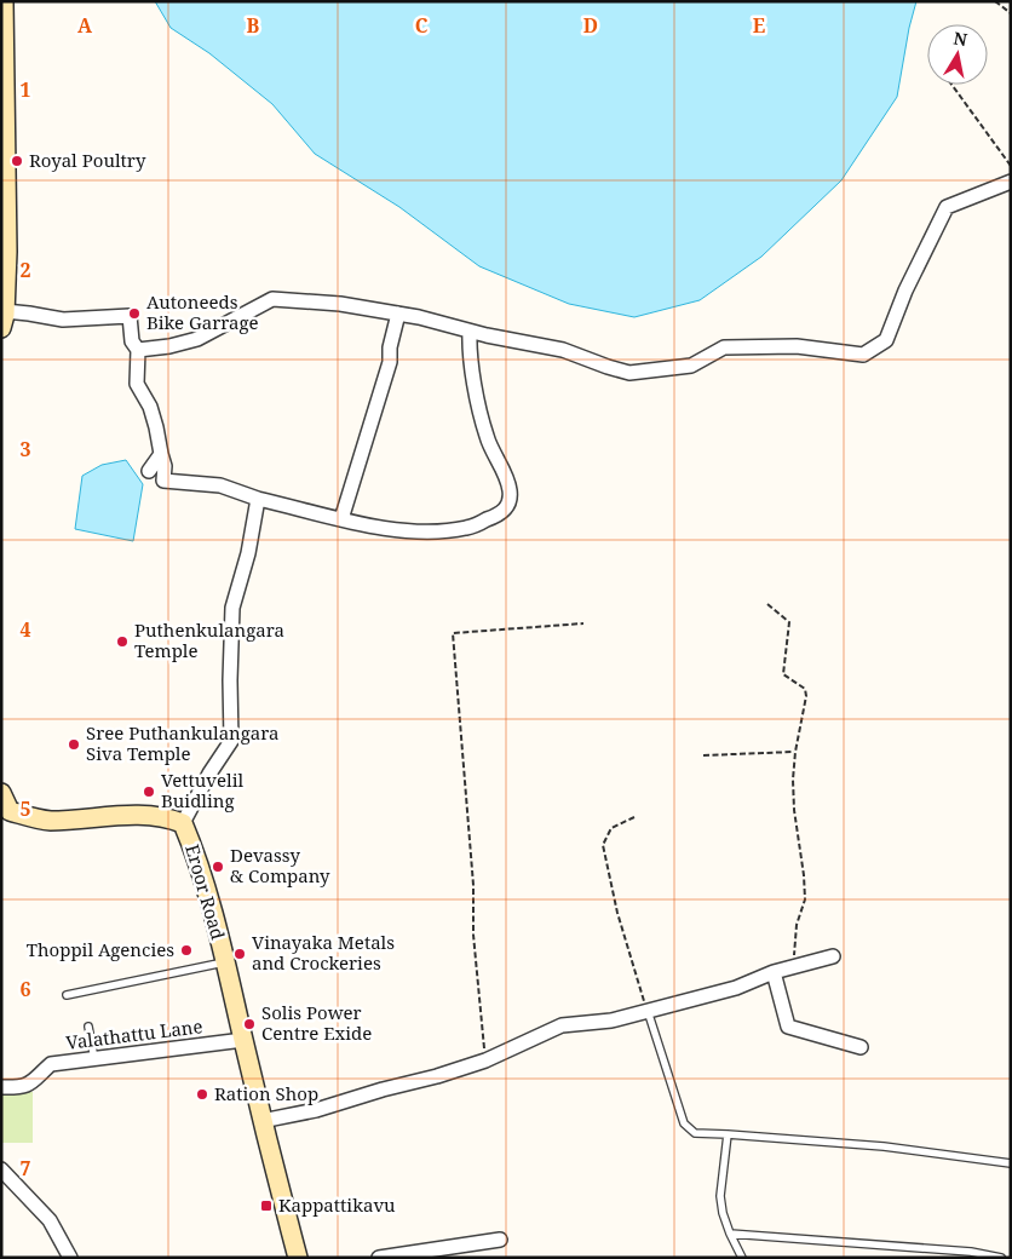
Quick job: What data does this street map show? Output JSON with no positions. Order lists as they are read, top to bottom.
{
  "streets": {
    "main road": ["Eroor Road"],
    "street": ["Valathattu Lane"]
  },
  "crossings": [
    ["Eroor Road", "Valathattu Lane"]
  ],
  "places": {
    "other": [
      "Royal Poultry",
      "Autoneeds Bike Garrage",
      "Puthenkulangara Temple",
      "Sree Puthankulangara Siva Temple",
      "Vettuvelil Buidling",
      "Devassy & Company",
      "Thoppil Agencies",
      "Vinayaka Metals and Crockeries",
      "Solis Power Centre Exide",
      "Ration Shop"
    ],
    "transit": ["Kappattikavu"]
  },
  "north": "top",
  "grid": {
    "columns": [
      "A",
      "B",
      "C",
      "D",
      "E"
    ],
    "rows": [
      "1",
      "2",
      "3",
      "4",
      "5",
      "6",
      "7"
    ]
  }
}
